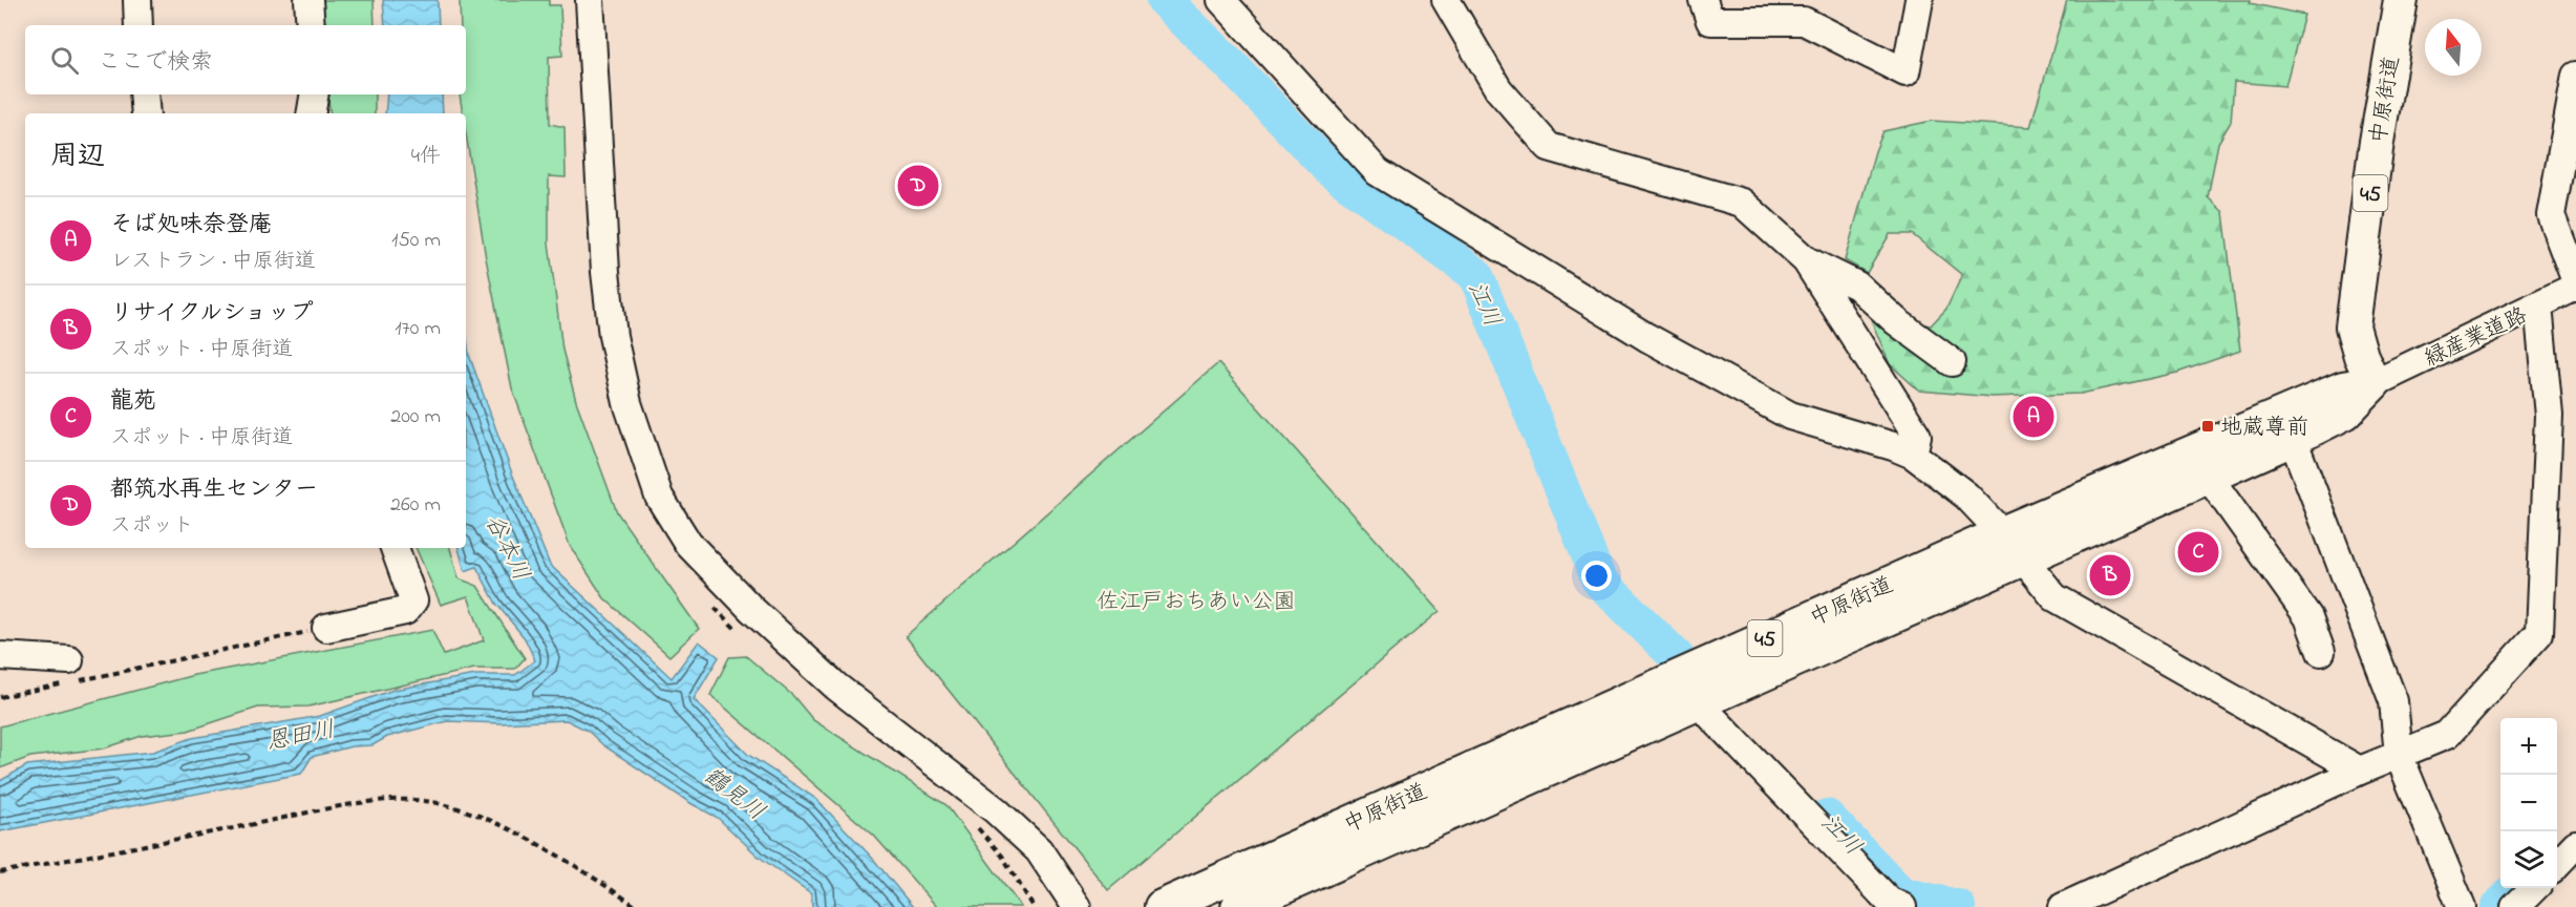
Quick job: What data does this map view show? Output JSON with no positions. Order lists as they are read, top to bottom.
{
  "streets": {
    "main road": ["中原街道", "45"],
    "street": ["緑産業道路"]
  },
  "crossings": [
    ["中原街道", "緑産業道路"]
  ],
  "water": [
    "江川",
    "谷本川",
    "恩田川",
    "鶴見川"
  ],
  "parks": ["佐江戸おちあい公園"],
  "places": {
    "transit": ["地蔵尊前"]
  },
  "north": "top",
  "page": {
    "search": "ここで検索",
    "heading": ["周辺", "4件"],
    "pins": [
      "D",
      "A",
      "C",
      "B"
    ],
    "list": [
      {
        "mark": "A",
        "name": "そば処味奈登庵",
        "note": "レストラン · 中原街道",
        "value": "150 m"
      },
      {
        "mark": "B",
        "name": "リサイクルショップ",
        "note": "スポット · 中原街道",
        "value": "170 m"
      },
      {
        "mark": "C",
        "name": "龍苑",
        "note": "スポット · 中原街道",
        "value": "200 m"
      },
      {
        "mark": "D",
        "name": "都筑水再生センター",
        "note": "スポット",
        "value": "260 m"
      }
    ],
    "map_buttons": ["+", "−"]
  }
}
